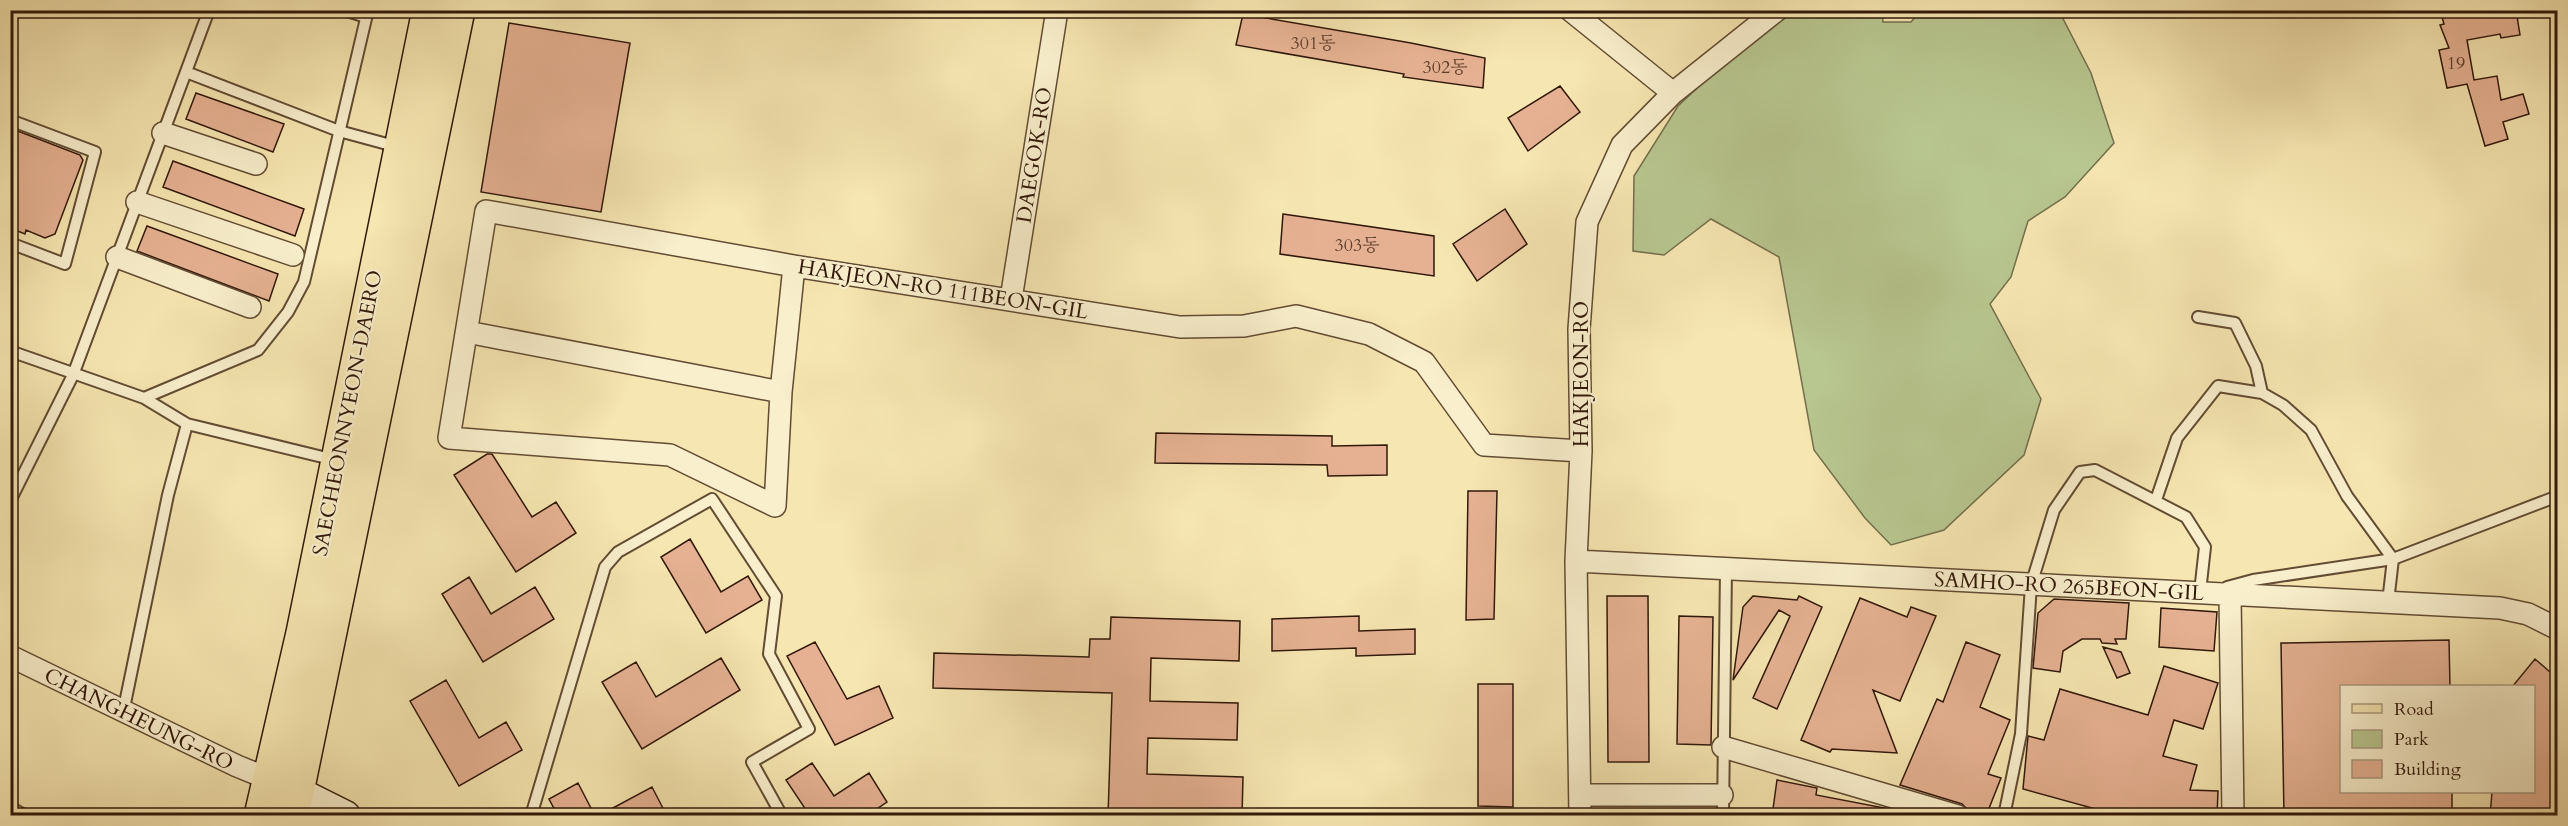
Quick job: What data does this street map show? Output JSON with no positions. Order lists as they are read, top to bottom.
{
  "streets": {
    "main road": ["SAECHEONNYEON-DAERO"],
    "street": [
      "DAEGOK-RO",
      "HAKJEON-RO 111BEON-GIL",
      "HAKJEON-RO",
      "SAMHO-RO 265BEON-GIL",
      "CHANGHEUNG-RO"
    ]
  },
  "crossings": [
    ["DAEGOK-RO", "HAKJEON-RO 111BEON-GIL"],
    ["HAKJEON-RO 111BEON-GIL", "HAKJEON-RO"],
    ["HAKJEON-RO", "SAMHO-RO 265BEON-GIL"],
    ["SAECHEONNYEON-DAERO", "CHANGHEUNG-RO"]
  ],
  "house_numbers": [
    "301동",
    "19",
    "302동",
    "303동"
  ],
  "legend": ["Road", "Park", "Building"]
}
